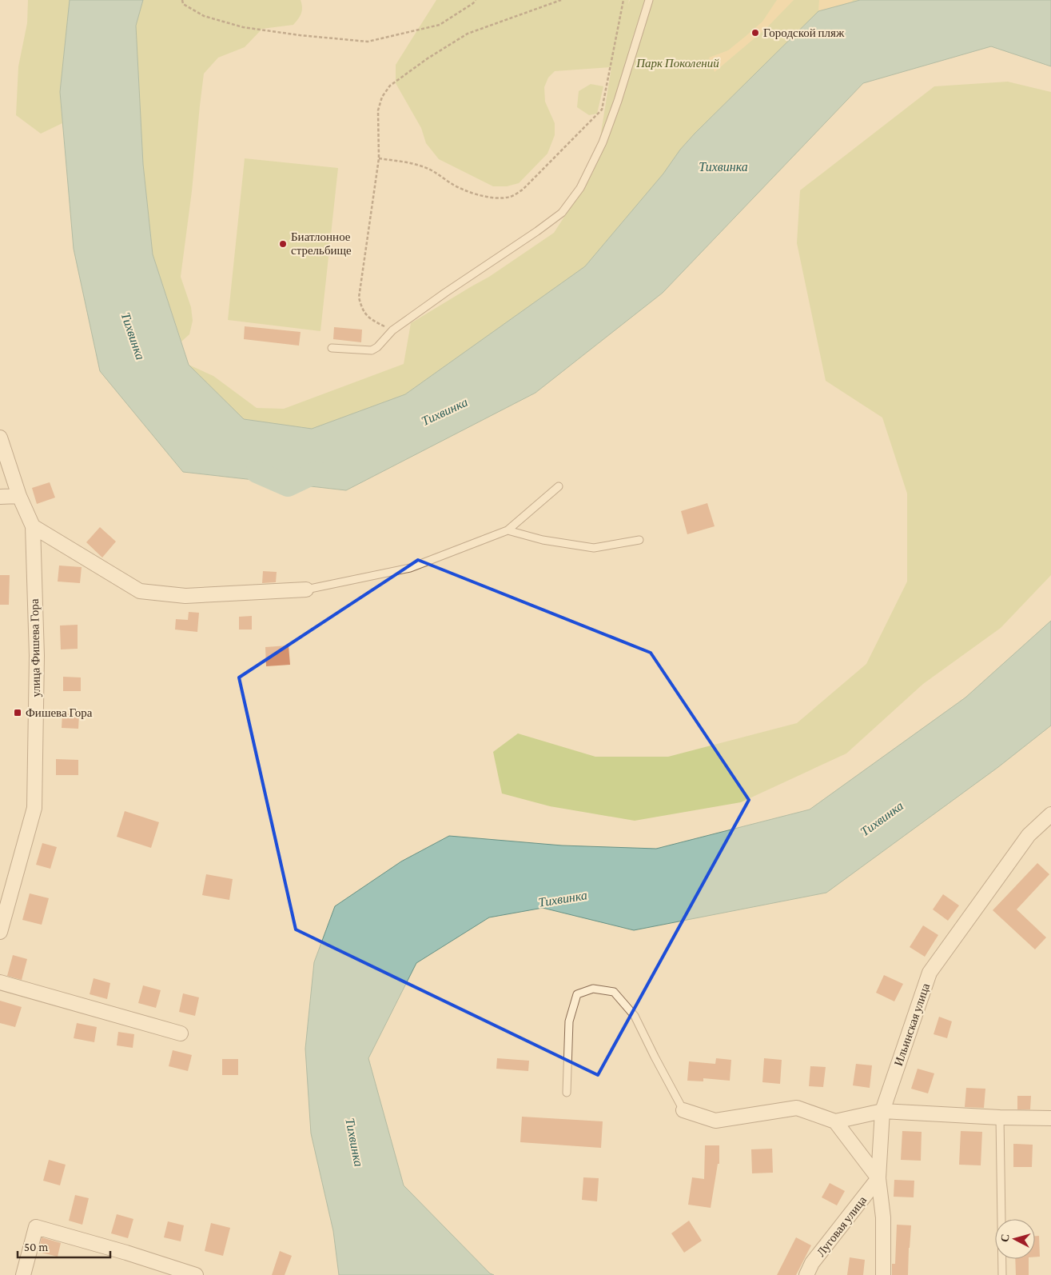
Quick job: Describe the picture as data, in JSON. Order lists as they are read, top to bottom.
{
  "streets": {
    "street": ["улица Фишева Гора", "Ильинская улица", "Луговая улица"]
  },
  "crossings": [
    ["Ильинская улица", "Луговая улица"]
  ],
  "water": ["Тихвинка"],
  "parks": ["Парк Поколений"],
  "places": {
    "other": ["Городской пляж", "Биатлонное стрельбище"],
    "transit": ["Фишева Гора"]
  },
  "scale_bar": "50 m",
  "north": "left"
}
